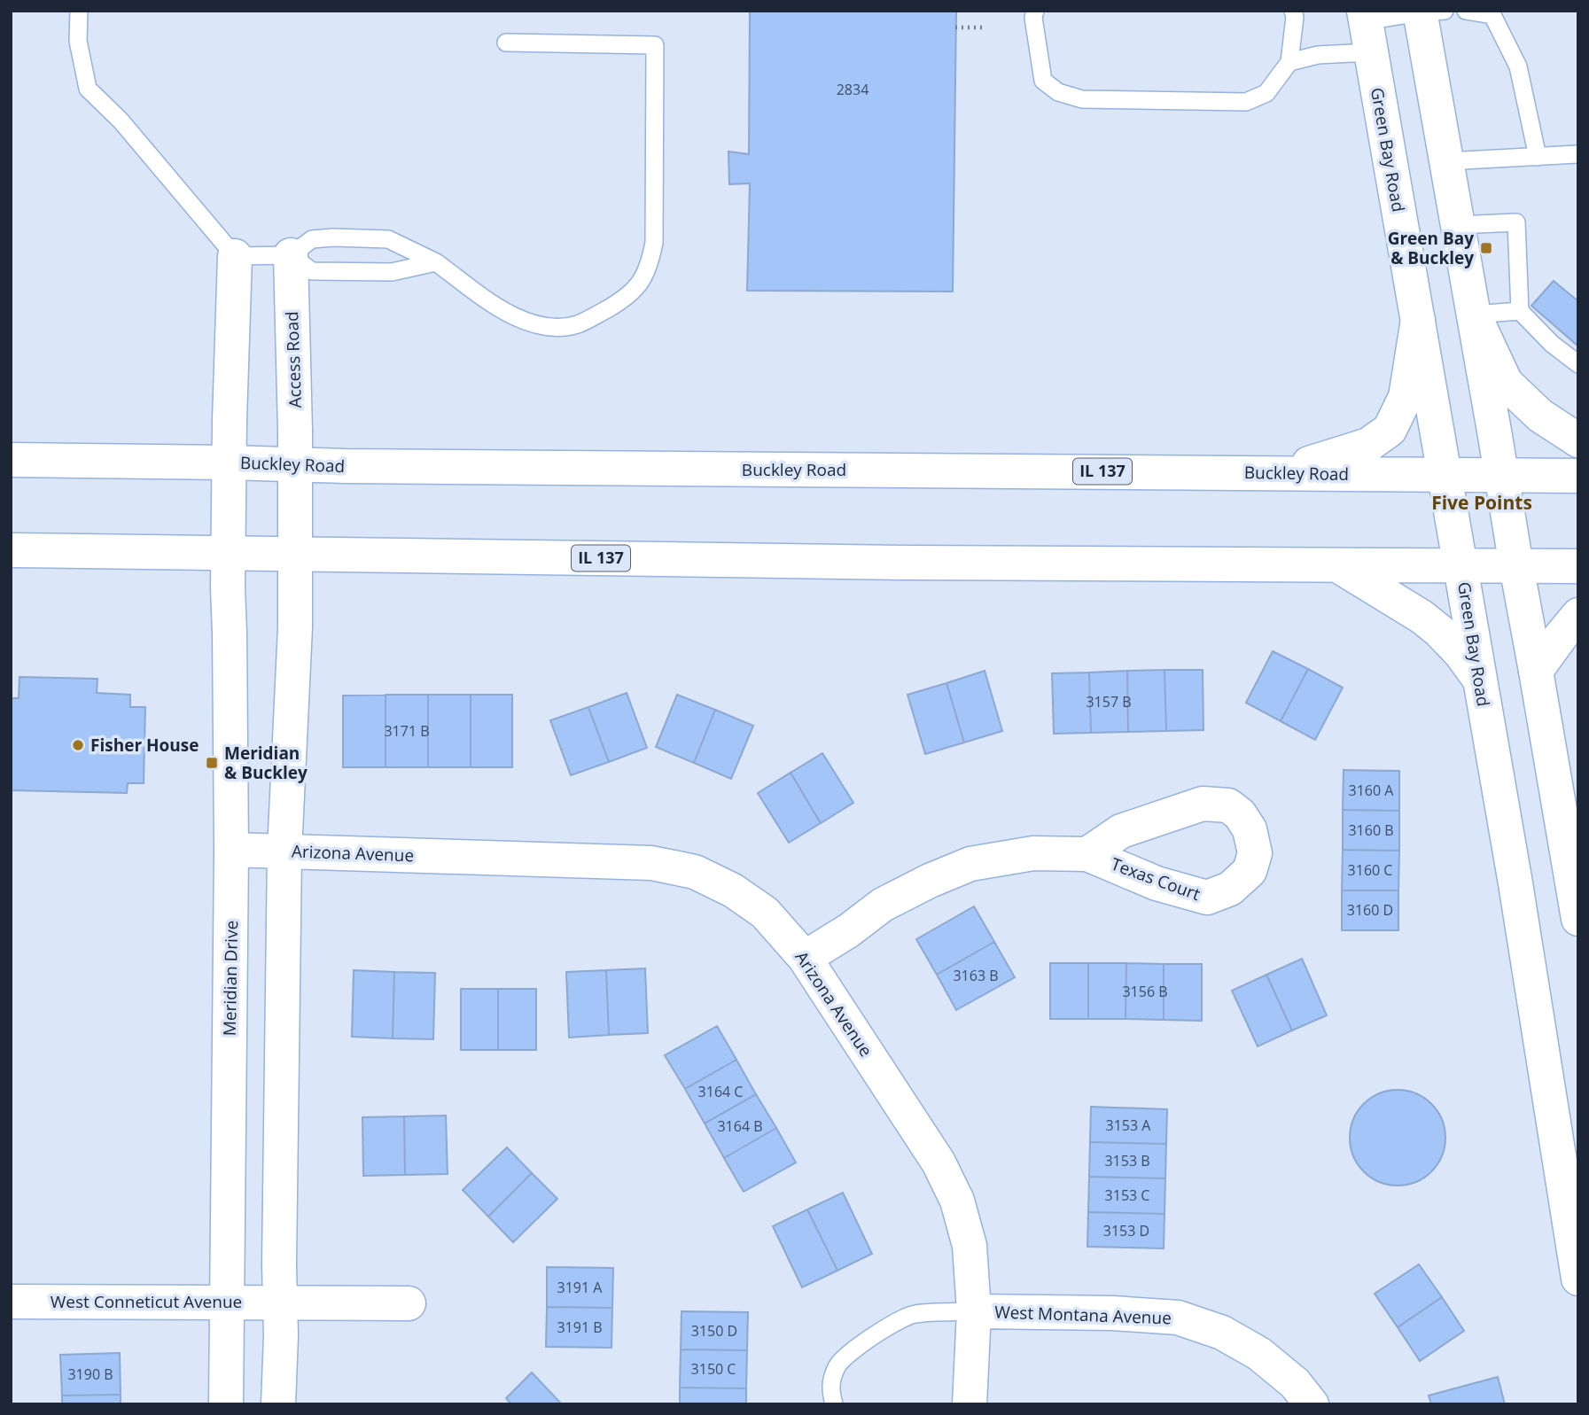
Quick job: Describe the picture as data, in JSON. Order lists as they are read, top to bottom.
{
  "streets": {
    "main road": [
      "Green Bay Road",
      "Access Road",
      "Buckley Road",
      "IL 137",
      "Arizona Avenue",
      "Meridian Drive",
      "West Conneticut Avenue",
      "West Montana Avenue"
    ]
  },
  "crossings": [
    ["Green Bay Road", "Buckley Road"],
    ["Green Bay Road", "IL 137"],
    ["Access Road", "Buckley Road"],
    ["Access Road", "IL 137"],
    ["Buckley Road", "Meridian Drive"],
    ["IL 137", "Meridian Drive"],
    ["Arizona Avenue", "Meridian Drive"],
    ["Arizona Avenue", "West Montana Avenue"],
    ["Meridian Drive", "West Conneticut Avenue"]
  ],
  "districts": ["Five Points"],
  "places": {
    "transit": ["Green Bay & Buckley", "Meridian & Buckley"],
    "other": ["Fisher House"]
  },
  "house_numbers": [
    "2834",
    "3157 B",
    "3171 B",
    "3160 A",
    "3160 B",
    "3160 C",
    "3160 D",
    "3163 B",
    "3156 B",
    "3164 C",
    "3153 A",
    "3164 B",
    "3153 B",
    "3153 C",
    "3153 D",
    "3191 A",
    "3191 B",
    "3150 D",
    "3150 C",
    "3190 B"
  ]
}
